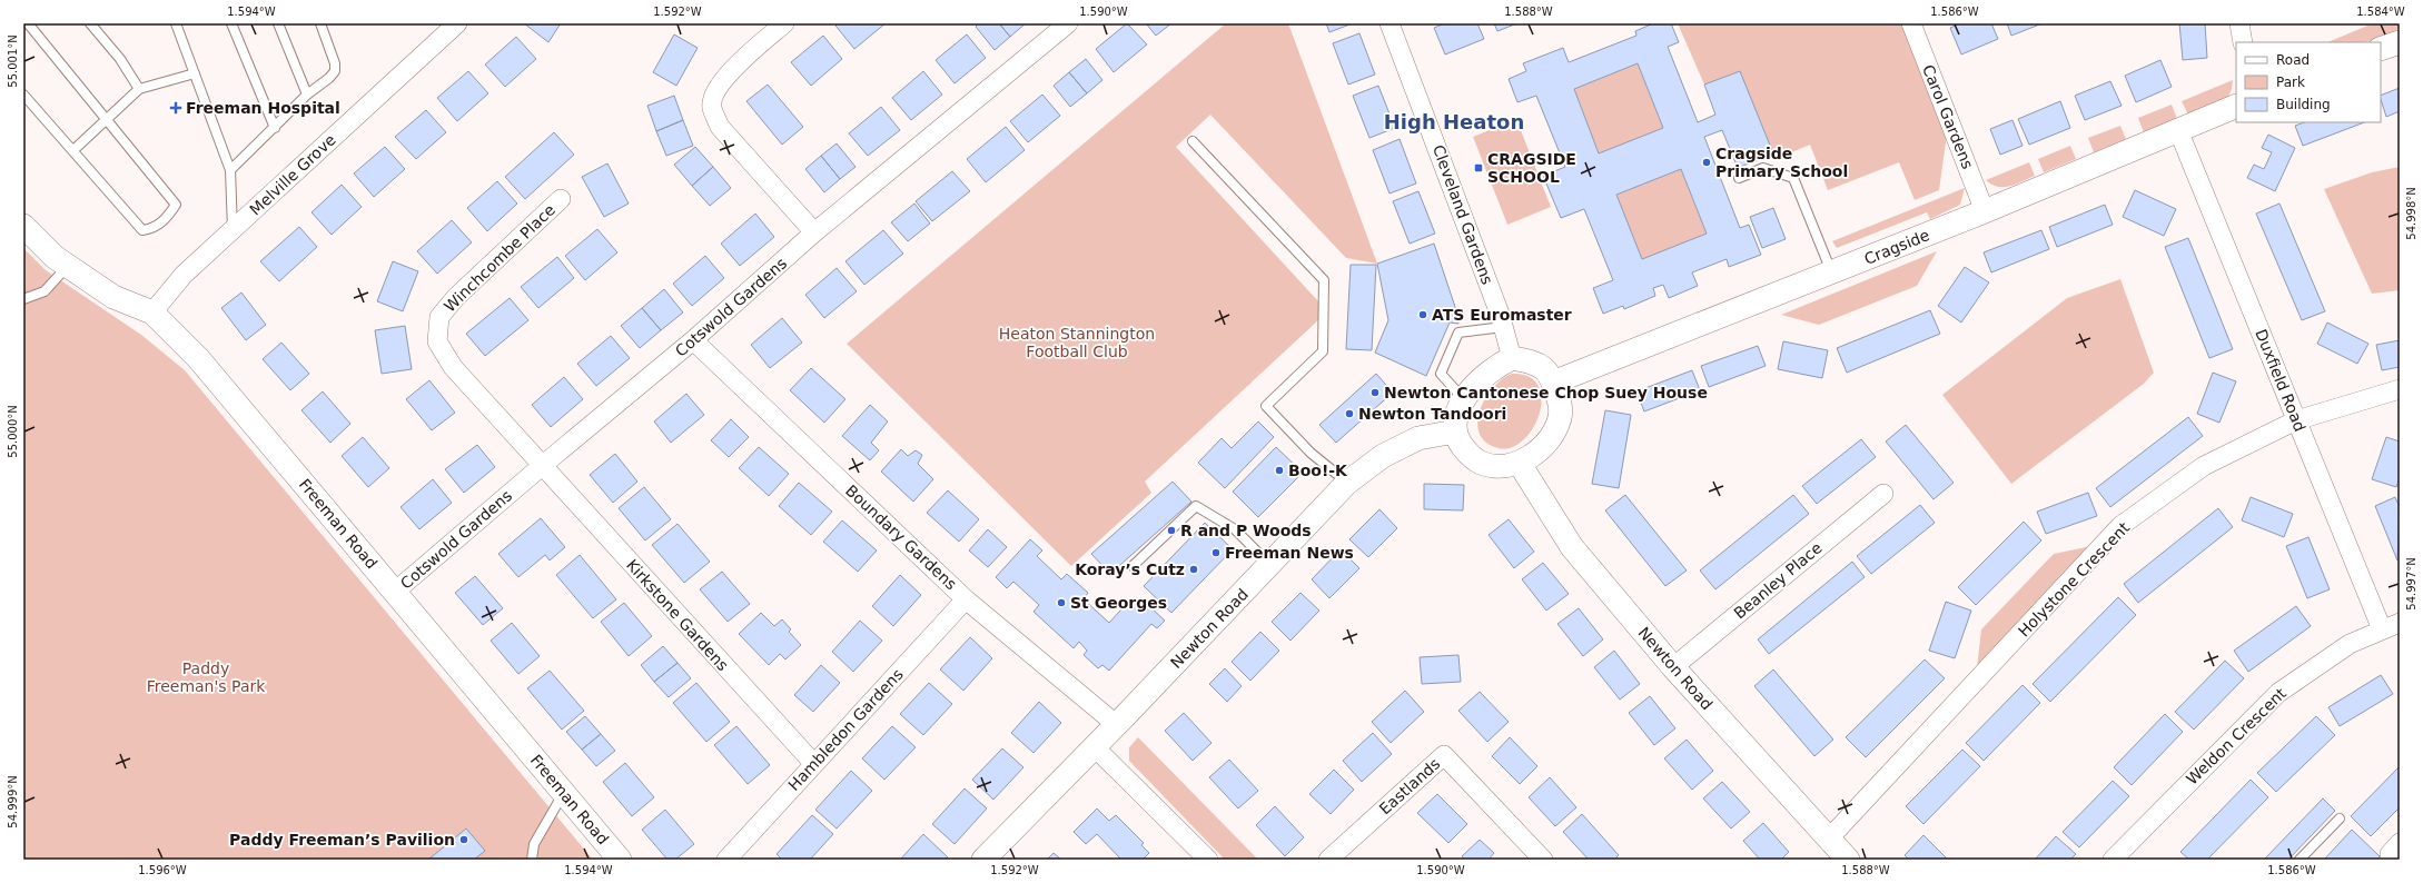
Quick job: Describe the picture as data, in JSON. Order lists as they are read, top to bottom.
{
  "streets": {
    "street": [
      "Carol Gardens",
      "Melville Grove",
      "Cleveland Gardens",
      "Cragside",
      "Winchcombe Place",
      "Cotswold Gardens",
      "Duxfield Road",
      "Freeman Road",
      "Boundary Gardens",
      "Holystone Crescent",
      "Beanley Place",
      "Kirkstone Gardens",
      "Newton Road",
      "Hambledon Gardens",
      "Weldon Crescent",
      "Eastlands"
    ]
  },
  "crossings": [
    ["Carol Gardens", "Cragside"],
    ["Melville Grove", "Freeman Road"],
    ["Cleveland Gardens", "Cragside"],
    ["Cleveland Gardens", "Newton Road"],
    ["Cragside", "Duxfield Road"],
    ["Cragside", "Newton Road"],
    ["Winchcombe Place", "Cotswold Gardens"],
    ["Winchcombe Place", "Kirkstone Gardens"],
    ["Cotswold Gardens", "Freeman Road"],
    ["Cotswold Gardens", "Boundary Gardens"],
    ["Cotswold Gardens", "Kirkstone Gardens"],
    ["Duxfield Road", "Holystone Crescent"],
    ["Duxfield Road", "Weldon Crescent"],
    ["Boundary Gardens", "Newton Road"],
    ["Boundary Gardens", "Hambledon Gardens"],
    ["Holystone Crescent", "Newton Road"],
    ["Beanley Place", "Newton Road"],
    ["Kirkstone Gardens", "Hambledon Gardens"]
  ],
  "districts": ["High Heaton"],
  "parks": ["Heaton Stannington Football Club", "Paddy Freeman's Park"],
  "places": {
    "health": ["Freeman Hospital"],
    "other": [
      "Cragside Primary School",
      "ATS Euromaster",
      "Newton Cantonese Chop Suey House",
      "Newton Tandoori",
      "Boo!-K",
      "R and P Woods",
      "Freeman News",
      "Koray’s Cutz",
      "St Georges",
      "Paddy Freeman’s Pavilion"
    ],
    "transit": ["CRAGSIDE SCHOOL"]
  },
  "legend": ["Road", "Park", "Building"],
  "coordinates": [
    "1.594°W",
    "1.592°W",
    "1.590°W",
    "1.588°W",
    "1.586°W",
    "1.584°W",
    "55.001°N",
    "54.998°N",
    "55.000°N",
    "54.997°N",
    "54.999°N",
    "1.596°W"
  ]
}
